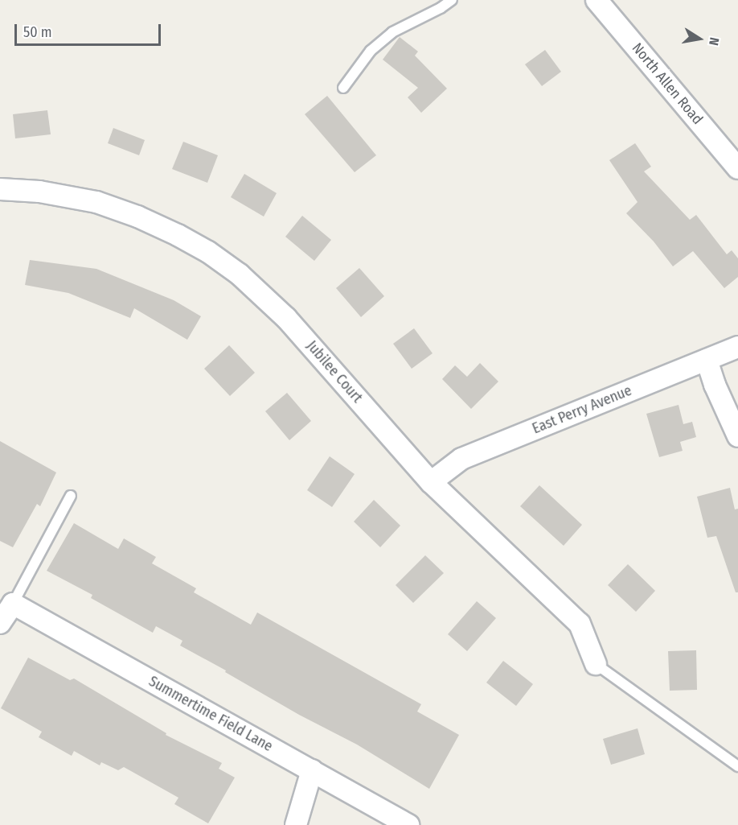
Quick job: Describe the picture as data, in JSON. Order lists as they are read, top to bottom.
{
  "streets": {
    "street": [
      "North Allen Road",
      "Jubilee Court",
      "East Perry Avenue",
      "Summertime Field Lane"
    ]
  },
  "crossings": [
    ["Jubilee Court", "East Perry Avenue"]
  ],
  "scale_bar": "50 m",
  "north": "right"
}
